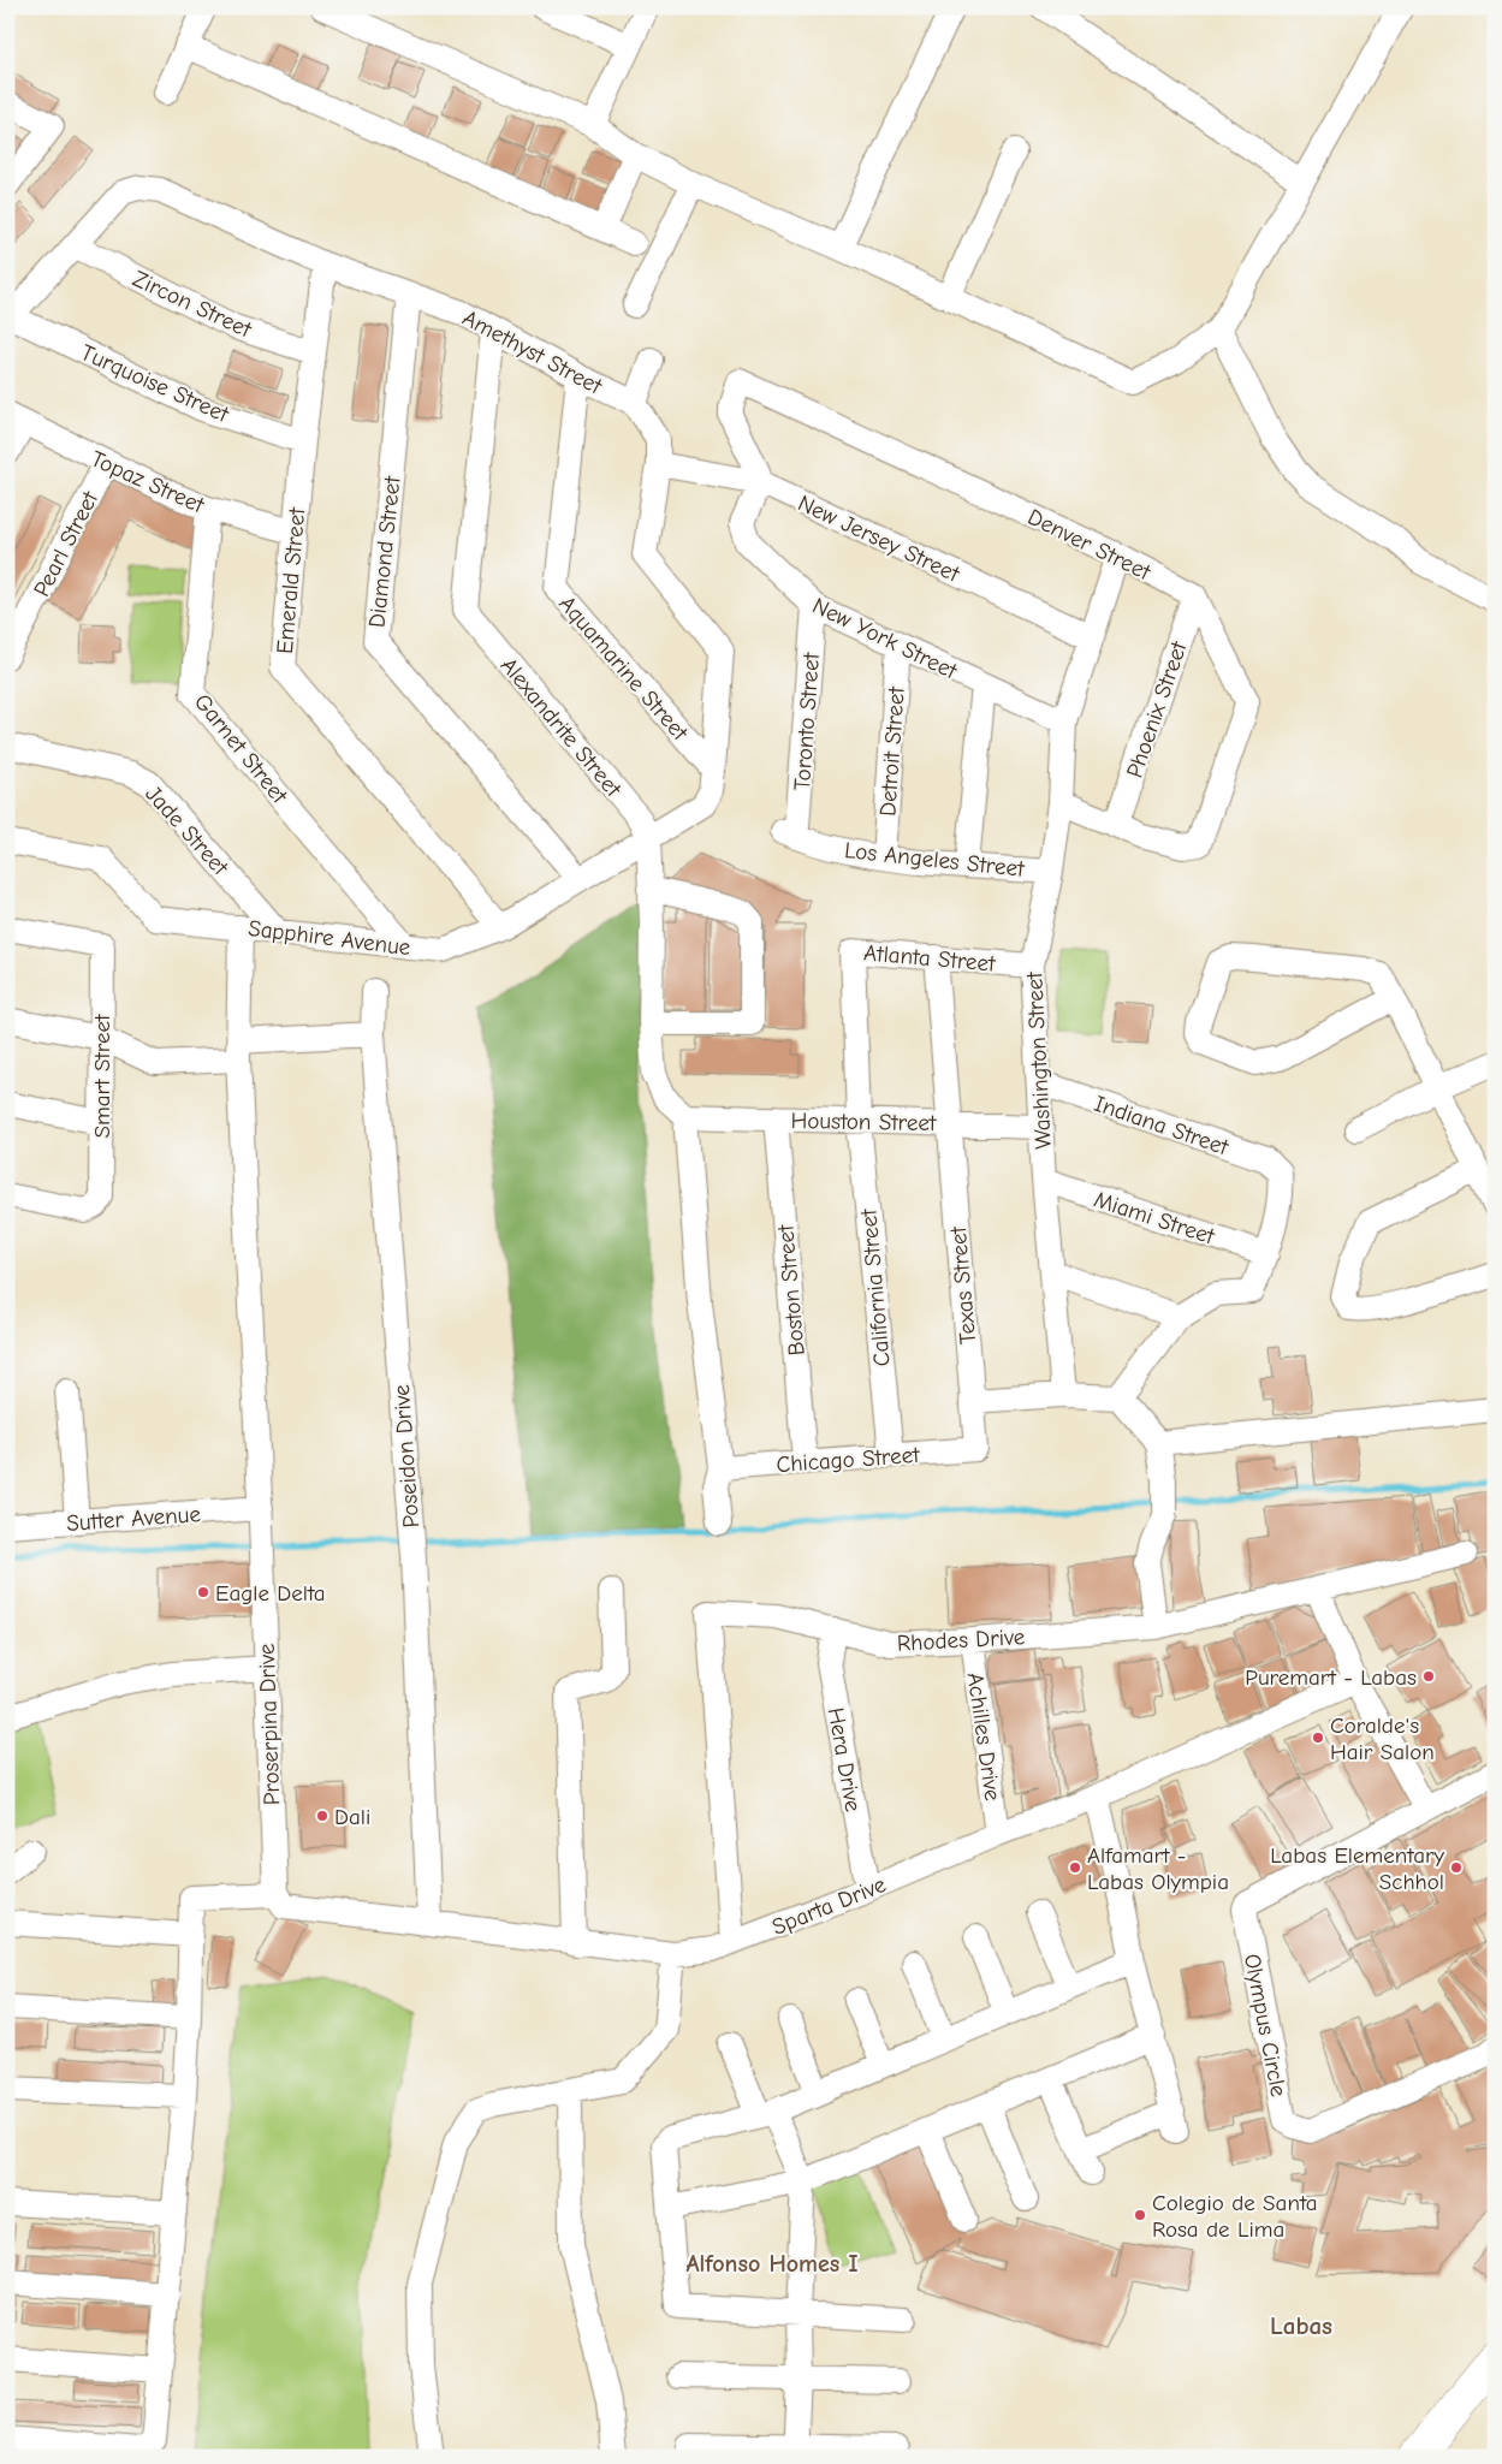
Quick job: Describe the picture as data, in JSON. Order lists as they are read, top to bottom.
{
  "streets": {
    "street": [
      "Zircon Street",
      "Amethyst Street",
      "Turquoise Street",
      "Topaz Street",
      "New Jersey Street",
      "Pearl Street",
      "Denver Street",
      "Diamond Street",
      "Emerald Street",
      "New York Street",
      "Aquamarine Street",
      "Phoenix Street",
      "Toronto Street",
      "Alexandrite Street",
      "Garnet Street",
      "Detroit Street",
      "Jade Street",
      "Los Angeles Street",
      "Sapphire Avenue",
      "Atlanta Street",
      "Washington Street",
      "Smart Street",
      "Houston Street",
      "Indiana Street",
      "Miami Street",
      "Texas Street",
      "California Street",
      "Boston Street",
      "Poseidon Drive",
      "Chicago Street",
      "Sutter Avenue",
      "Rhodes Drive",
      "Proserpina Drive",
      "Achilles Drive",
      "Hera Drive",
      "Sparta Drive",
      "Olympus Circle"
    ]
  },
  "crossings": [
    ["Zircon Street", "Amethyst Street"],
    ["Zircon Street", "Emerald Street"],
    ["Amethyst Street", "Turquoise Street"],
    ["Amethyst Street", "Diamond Street"],
    ["Amethyst Street", "Emerald Street"],
    ["Amethyst Street", "Aquamarine Street"],
    ["Amethyst Street", "Alexandrite Street"],
    ["Turquoise Street", "Emerald Street"],
    ["Topaz Street", "Pearl Street"],
    ["Topaz Street", "Emerald Street"],
    ["Topaz Street", "Garnet Street"],
    ["New Jersey Street", "Denver Street"],
    ["New Jersey Street", "New York Street"],
    ["New Jersey Street", "Washington Street"],
    ["Denver Street", "New York Street"],
    ["Denver Street", "Phoenix Street"],
    ["Denver Street", "Washington Street"],
    ["Diamond Street", "Sapphire Avenue"],
    ["Emerald Street", "Sapphire Avenue"],
    ["New York Street", "Toronto Street"],
    ["New York Street", "Detroit Street"],
    ["New York Street", "Washington Street"],
    ["Toronto Street", "Los Angeles Street"],
    ["Alexandrite Street", "Sapphire Avenue"],
    ["Alexandrite Street", "Houston Street"],
    ["Garnet Street", "Sapphire Avenue"],
    ["Detroit Street", "Los Angeles Street"],
    ["Jade Street", "Sapphire Avenue"],
    ["Los Angeles Street", "Washington Street"],
    ["Sapphire Avenue", "Proserpina Drive"],
    ["Atlanta Street", "Washington Street"],
    ["Atlanta Street", "Houston Street"],
    ["Atlanta Street", "Texas Street"],
    ["Atlanta Street", "California Street"],
    ["Washington Street", "Houston Street"],
    ["Washington Street", "Indiana Street"],
    ["Washington Street", "Miami Street"],
    ["Houston Street", "Texas Street"],
    ["Houston Street", "California Street"],
    ["Houston Street", "Boston Street"],
    ["Indiana Street", "Miami Street"],
    ["Texas Street", "Chicago Street"],
    ["California Street", "Chicago Street"],
    ["Boston Street", "Chicago Street"],
    ["Poseidon Drive", "Sparta Drive"],
    ["Sutter Avenue", "Proserpina Drive"],
    ["Rhodes Drive", "Achilles Drive"],
    ["Rhodes Drive", "Hera Drive"],
    ["Rhodes Drive", "Sparta Drive"],
    ["Proserpina Drive", "Sparta Drive"],
    ["Achilles Drive", "Sparta Drive"],
    ["Hera Drive", "Sparta Drive"]
  ],
  "districts": ["Alfonso Homes I", "Labas"],
  "places": [
    "Eagle Delta",
    "Puremart - Labas",
    "Coralde's Hair Salon",
    "Dali",
    "Alfamart - Labas Olympia",
    "Labas Elementary Schhol",
    "Colegio de Santa Rosa de Lima"
  ]
}
